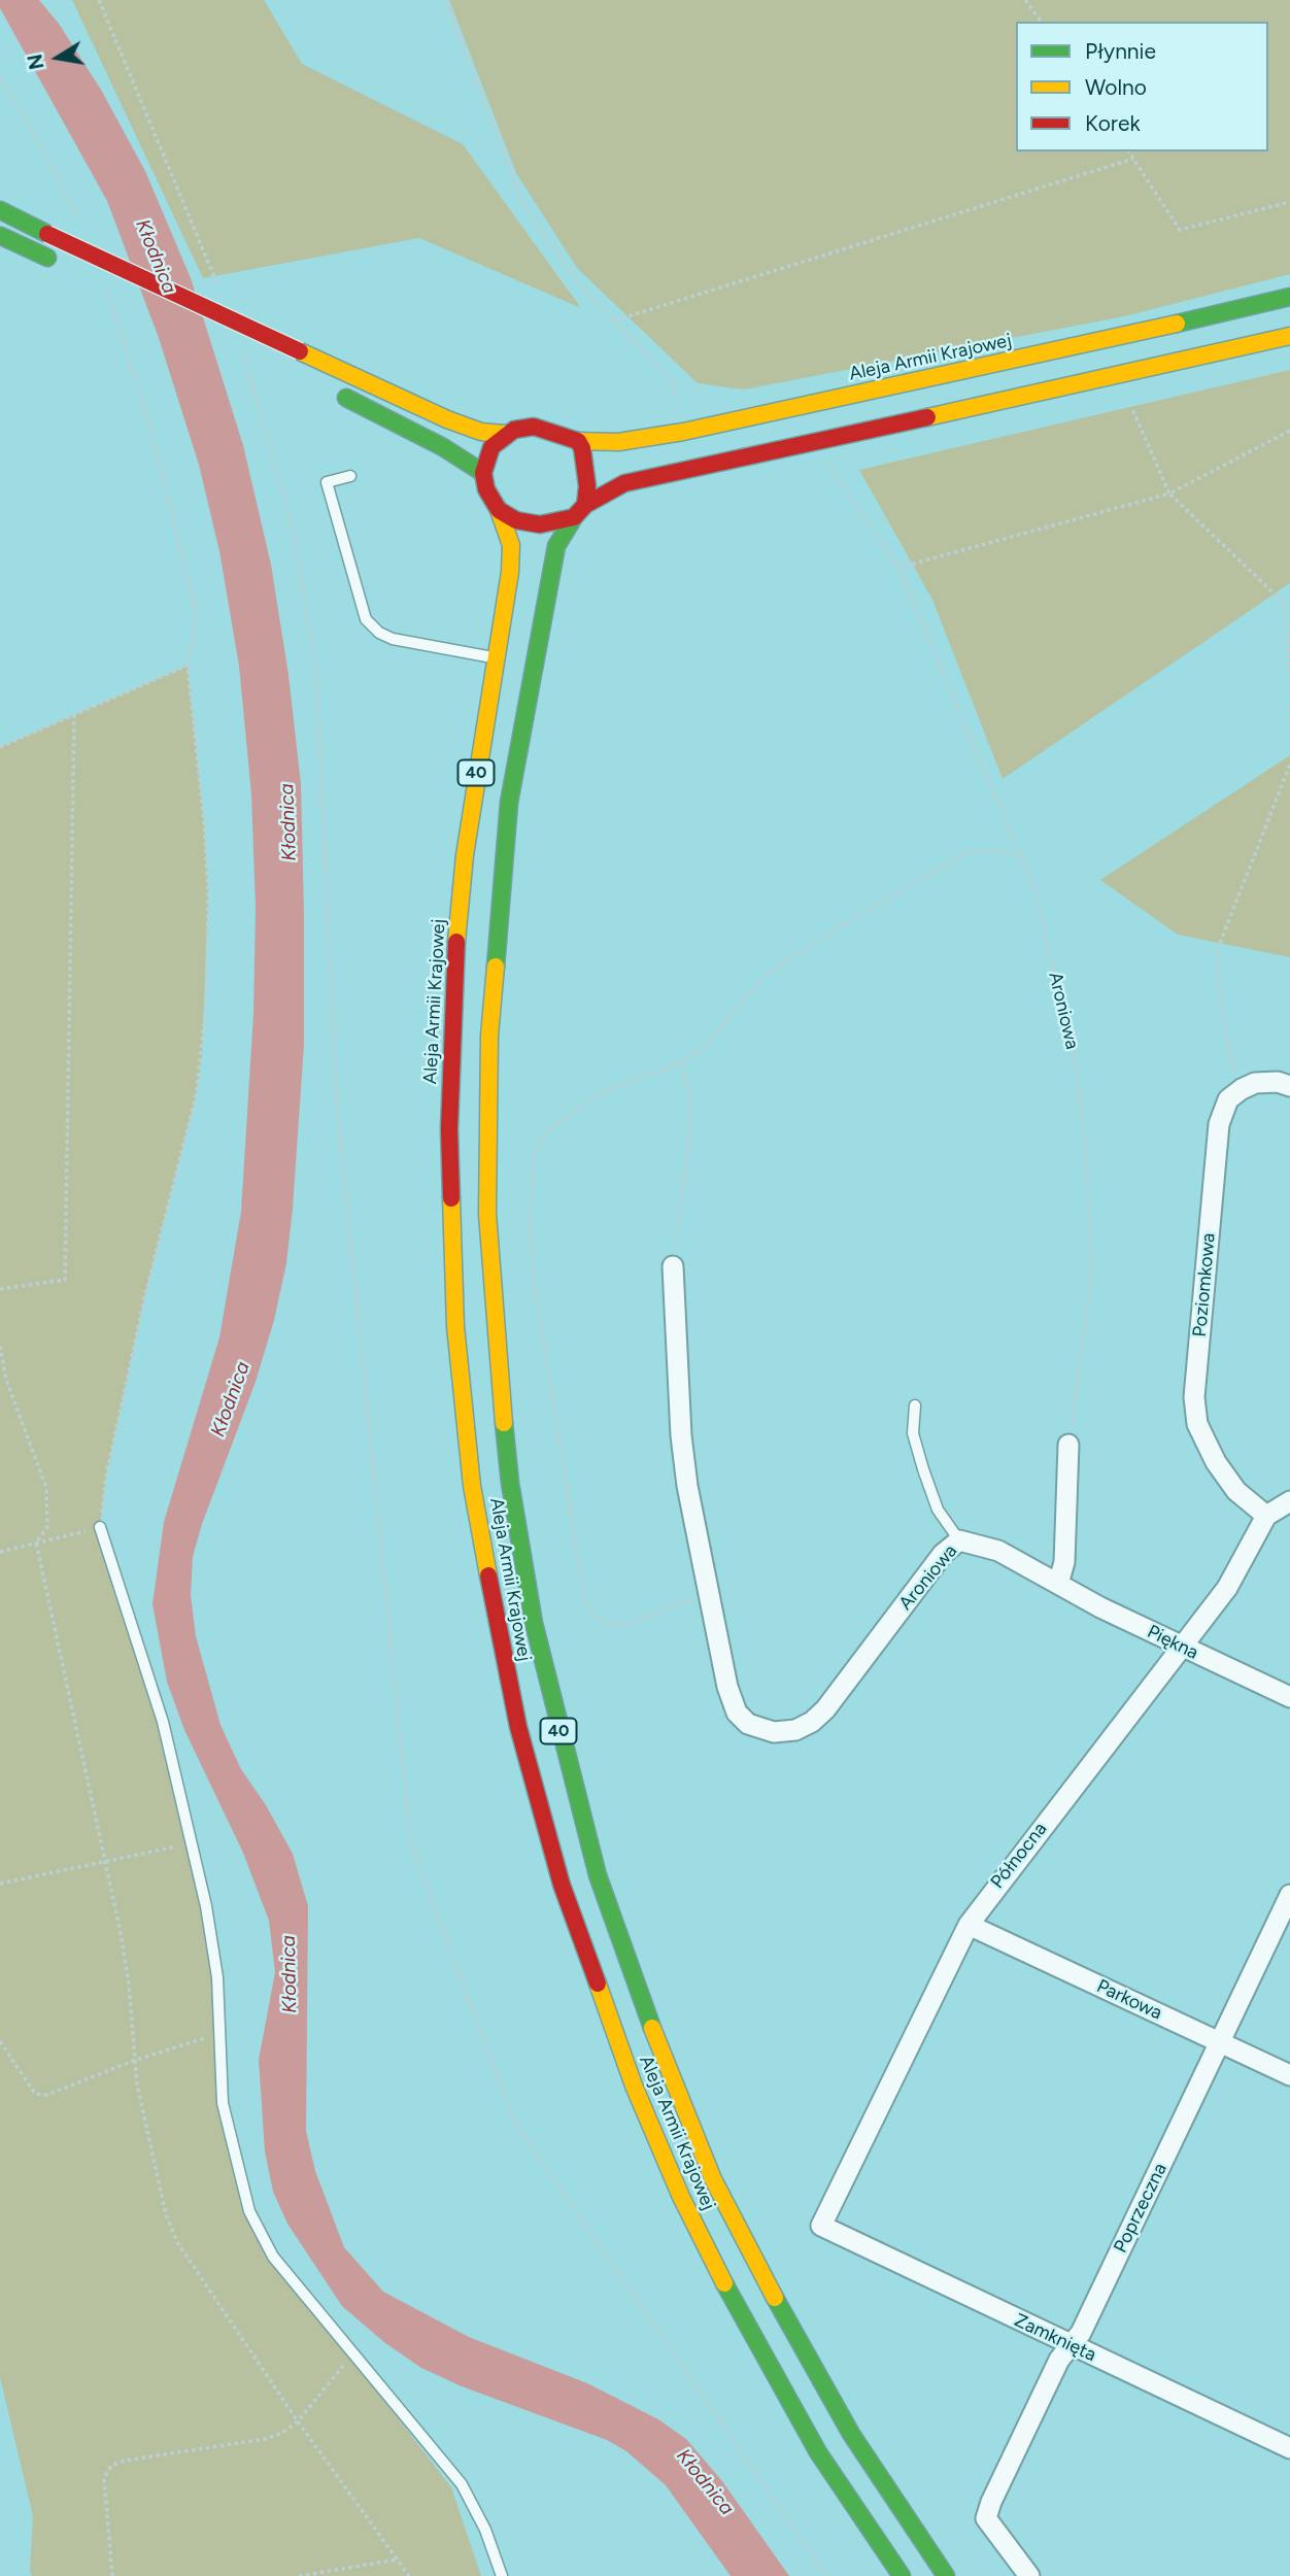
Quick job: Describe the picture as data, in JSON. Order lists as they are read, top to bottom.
{
  "streets": {
    "main road": ["Aleja Armii Krajowej", "40"],
    "street": [
      "Aroniowa",
      "Poziomkowa",
      "Piękna",
      "Północna",
      "Parkowa",
      "Poprzeczna",
      "Zamknięta"
    ]
  },
  "crossings": [
    ["Aleja Armii Krajowej", "40"],
    ["Aroniowa", "Piękna"],
    ["Poziomkowa", "Północna"],
    ["Piękna", "Północna"],
    ["Północna", "Parkowa"],
    ["Północna", "Zamknięta"],
    ["Parkowa", "Poprzeczna"],
    ["Poprzeczna", "Zamknięta"]
  ],
  "water": ["Kłodnica"],
  "legend": ["Płynnie", "Wolno", "Korek"],
  "north": "left"
}
